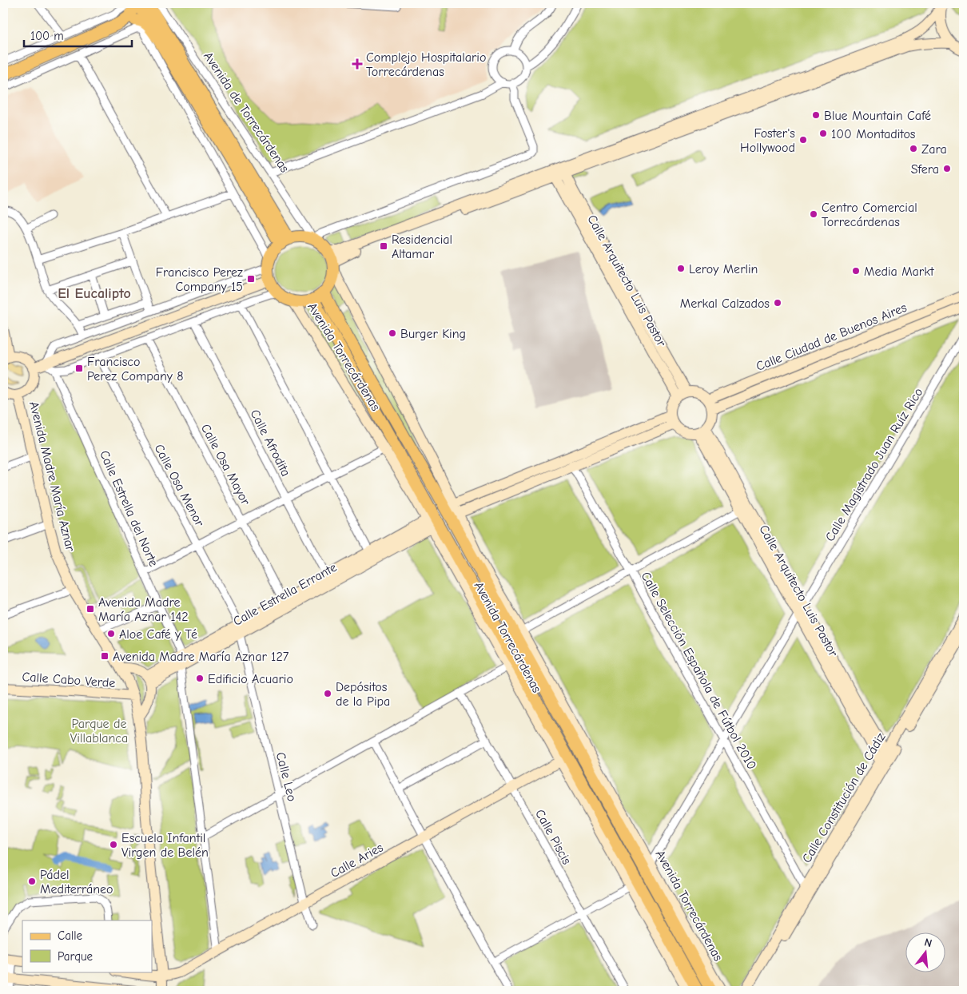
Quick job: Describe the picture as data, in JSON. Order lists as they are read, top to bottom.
{
  "streets": {
    "main road": ["Avenida de Torrecárdenas", "Avenida Torrecárdenas"],
    "street": [
      "Calle Arquitecto Luis Pastor",
      "Calle Ciudad de Buenos Aires",
      "Calle Afrodita",
      "Calle Osa Mayor",
      "Calle Magistrado Juan Ruíz Rico",
      "Avenida Madre María Aznar",
      "Calle Osa Menor",
      "Calle Estrella del Norte",
      "Calle Estrella Errante",
      "Calle Selección Española de Fútbol 2010",
      "Calle Cabo Verde",
      "Calle Leo",
      "Calle Constitución de Cádiz",
      "Calle Piscis",
      "Calle Aries"
    ]
  },
  "crossings": [
    ["Avenida de Torrecárdenas", "Avenida Torrecárdenas"],
    ["Calle Arquitecto Luis Pastor", "Calle Ciudad de Buenos Aires"],
    ["Calle Arquitecto Luis Pastor", "Calle Magistrado Juan Ruíz Rico"],
    ["Calle Arquitecto Luis Pastor", "Calle Constitución de Cádiz"],
    ["Avenida Torrecárdenas", "Calle Magistrado Juan Ruíz Rico"],
    ["Avenida Torrecárdenas", "Calle Estrella Errante"],
    ["Avenida Torrecárdenas", "Calle Aries"],
    ["Calle Afrodita", "Calle Estrella Errante"],
    ["Calle Osa Mayor", "Calle Estrella Errante"],
    ["Calle Magistrado Juan Ruíz Rico", "Calle Selección Española de Fútbol 2010"],
    ["Avenida Madre María Aznar", "Calle Cabo Verde"],
    ["Avenida Madre María Aznar", "Calle Aries"],
    ["Calle Osa Menor", "Calle Estrella Errante"],
    ["Calle Osa Menor", "Calle Leo"],
    ["Calle Estrella del Norte", "Calle Estrella Errante"],
    ["Calle Estrella Errante", "Calle Leo"],
    ["Calle Selección Española de Fútbol 2010", "Calle Constitución de Cádiz"],
    ["Calle Leo", "Calle Aries"],
    ["Calle Piscis", "Calle Aries"]
  ],
  "districts": ["El Eucalipto"],
  "parks": ["Parque de Villablanca"],
  "places": {
    "health": ["Complejo Hospitalario Torrecárdenas"],
    "other": [
      "Blue Mountain Café",
      "100 Montaditos",
      "Foster's Hollywood",
      "Zara",
      "Sfera",
      "Centro Comercial Torrecárdenas",
      "Leroy Merlin",
      "Media Markt",
      "Merkal Calzados",
      "Burger King",
      "Aloe Café y Té",
      "Edificio Acuario",
      "Depósitos de la Pipa",
      "Escuela Infantil Virgen de Belén",
      "Pádel Mediterráneo"
    ],
    "transit": [
      "Residencial Altamar",
      "Francisco Perez Company 15",
      "Francisco Perez Company 8",
      "Avenida Madre María Aznar 142",
      "Avenida Madre María Aznar 127"
    ]
  },
  "legend": ["Calle", "Parque"],
  "scale_bar": "100 m",
  "north": "top"
}
